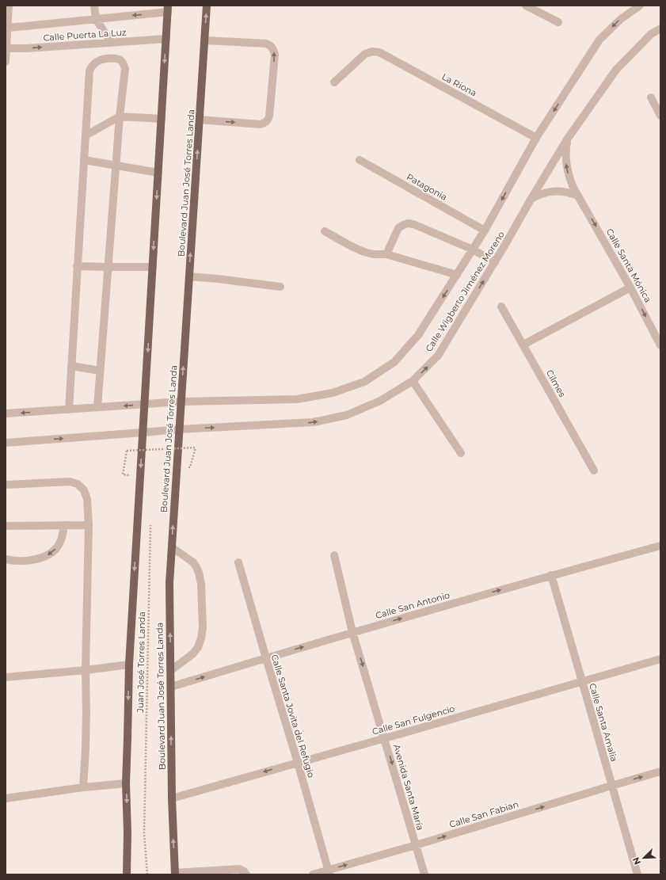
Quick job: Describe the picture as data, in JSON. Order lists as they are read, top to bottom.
{
  "streets": {
    "main road": ["Boulevard Juan José Torres Landa"],
    "street": [
      "Calle Puerta La Luz",
      "La Riona",
      "Patagonia",
      "Calle Santa Mónica",
      "Calle Wigberto Jiménez Moreno",
      "Cilmes",
      "Calle San Antonio",
      "Calle Santa Jovita del Refugio",
      "Calle San Fulgencio",
      "Calle Santa Amalia",
      "Avenida Santa María",
      "Calle San Fabian"
    ],
    "path": ["Juan José Torres Landa"]
  },
  "crossings": [
    ["La Riona", "Calle Wigberto Jiménez Moreno"],
    ["Boulevard Juan José Torres Landa", "Calle Wigberto Jiménez Moreno"],
    ["Boulevard Juan José Torres Landa", "Calle San Antonio"],
    ["Boulevard Juan José Torres Landa", "Calle San Fulgencio"],
    ["Patagonia", "Calle Wigberto Jiménez Moreno"],
    ["Calle Santa Mónica", "Calle Wigberto Jiménez Moreno"],
    ["Calle San Antonio", "Calle Santa Jovita del Refugio"],
    ["Calle San Antonio", "Calle Santa Amalia"],
    ["Calle San Antonio", "Avenida Santa María"],
    ["Calle Santa Jovita del Refugio", "Calle San Fulgencio"],
    ["Calle Santa Jovita del Refugio", "Calle San Fabian"],
    ["Calle San Fulgencio", "Calle Santa Amalia"],
    ["Calle San Fulgencio", "Avenida Santa María"],
    ["Calle Santa Amalia", "Calle San Fabian"],
    ["Avenida Santa María", "Calle San Fabian"]
  ],
  "one_way": ["Calle San Antonio", "Avenida Santa María", "Calle San Fabian"],
  "north": "bottom left"
}
